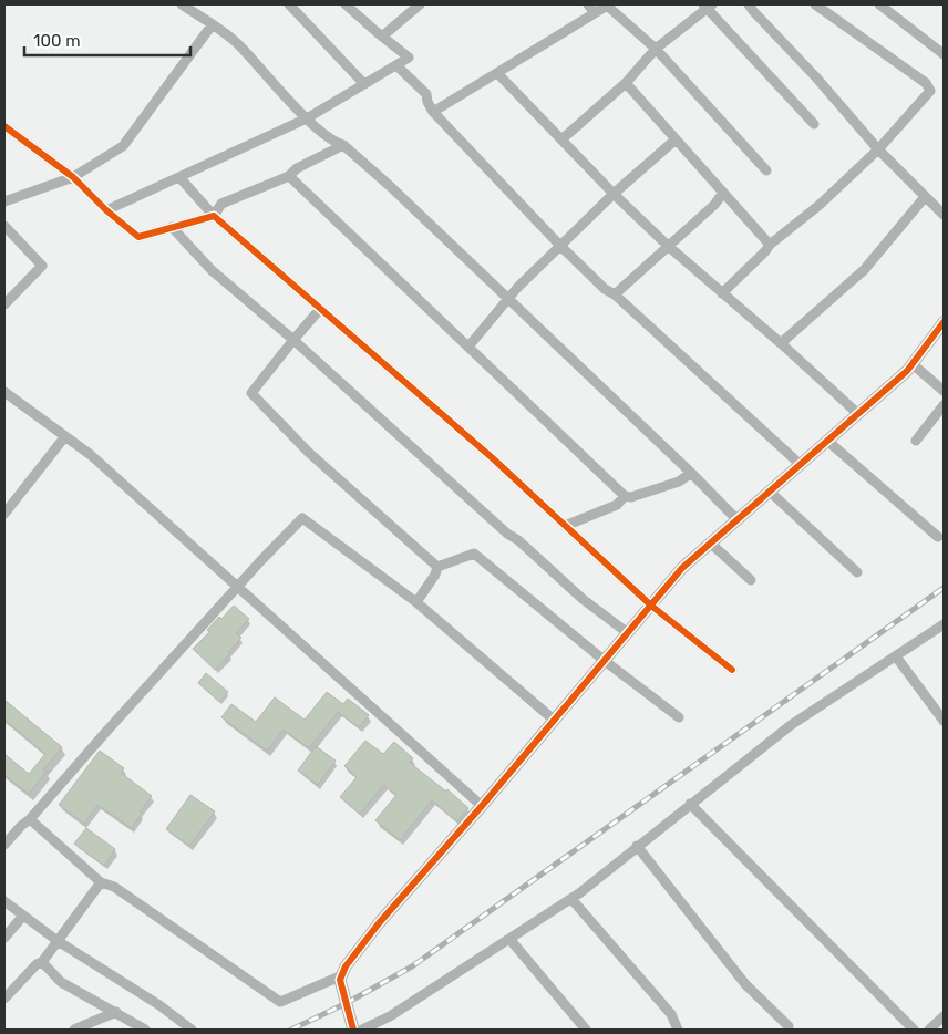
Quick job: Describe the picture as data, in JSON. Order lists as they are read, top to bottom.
{
  "scale_bar": "100 m"
}
